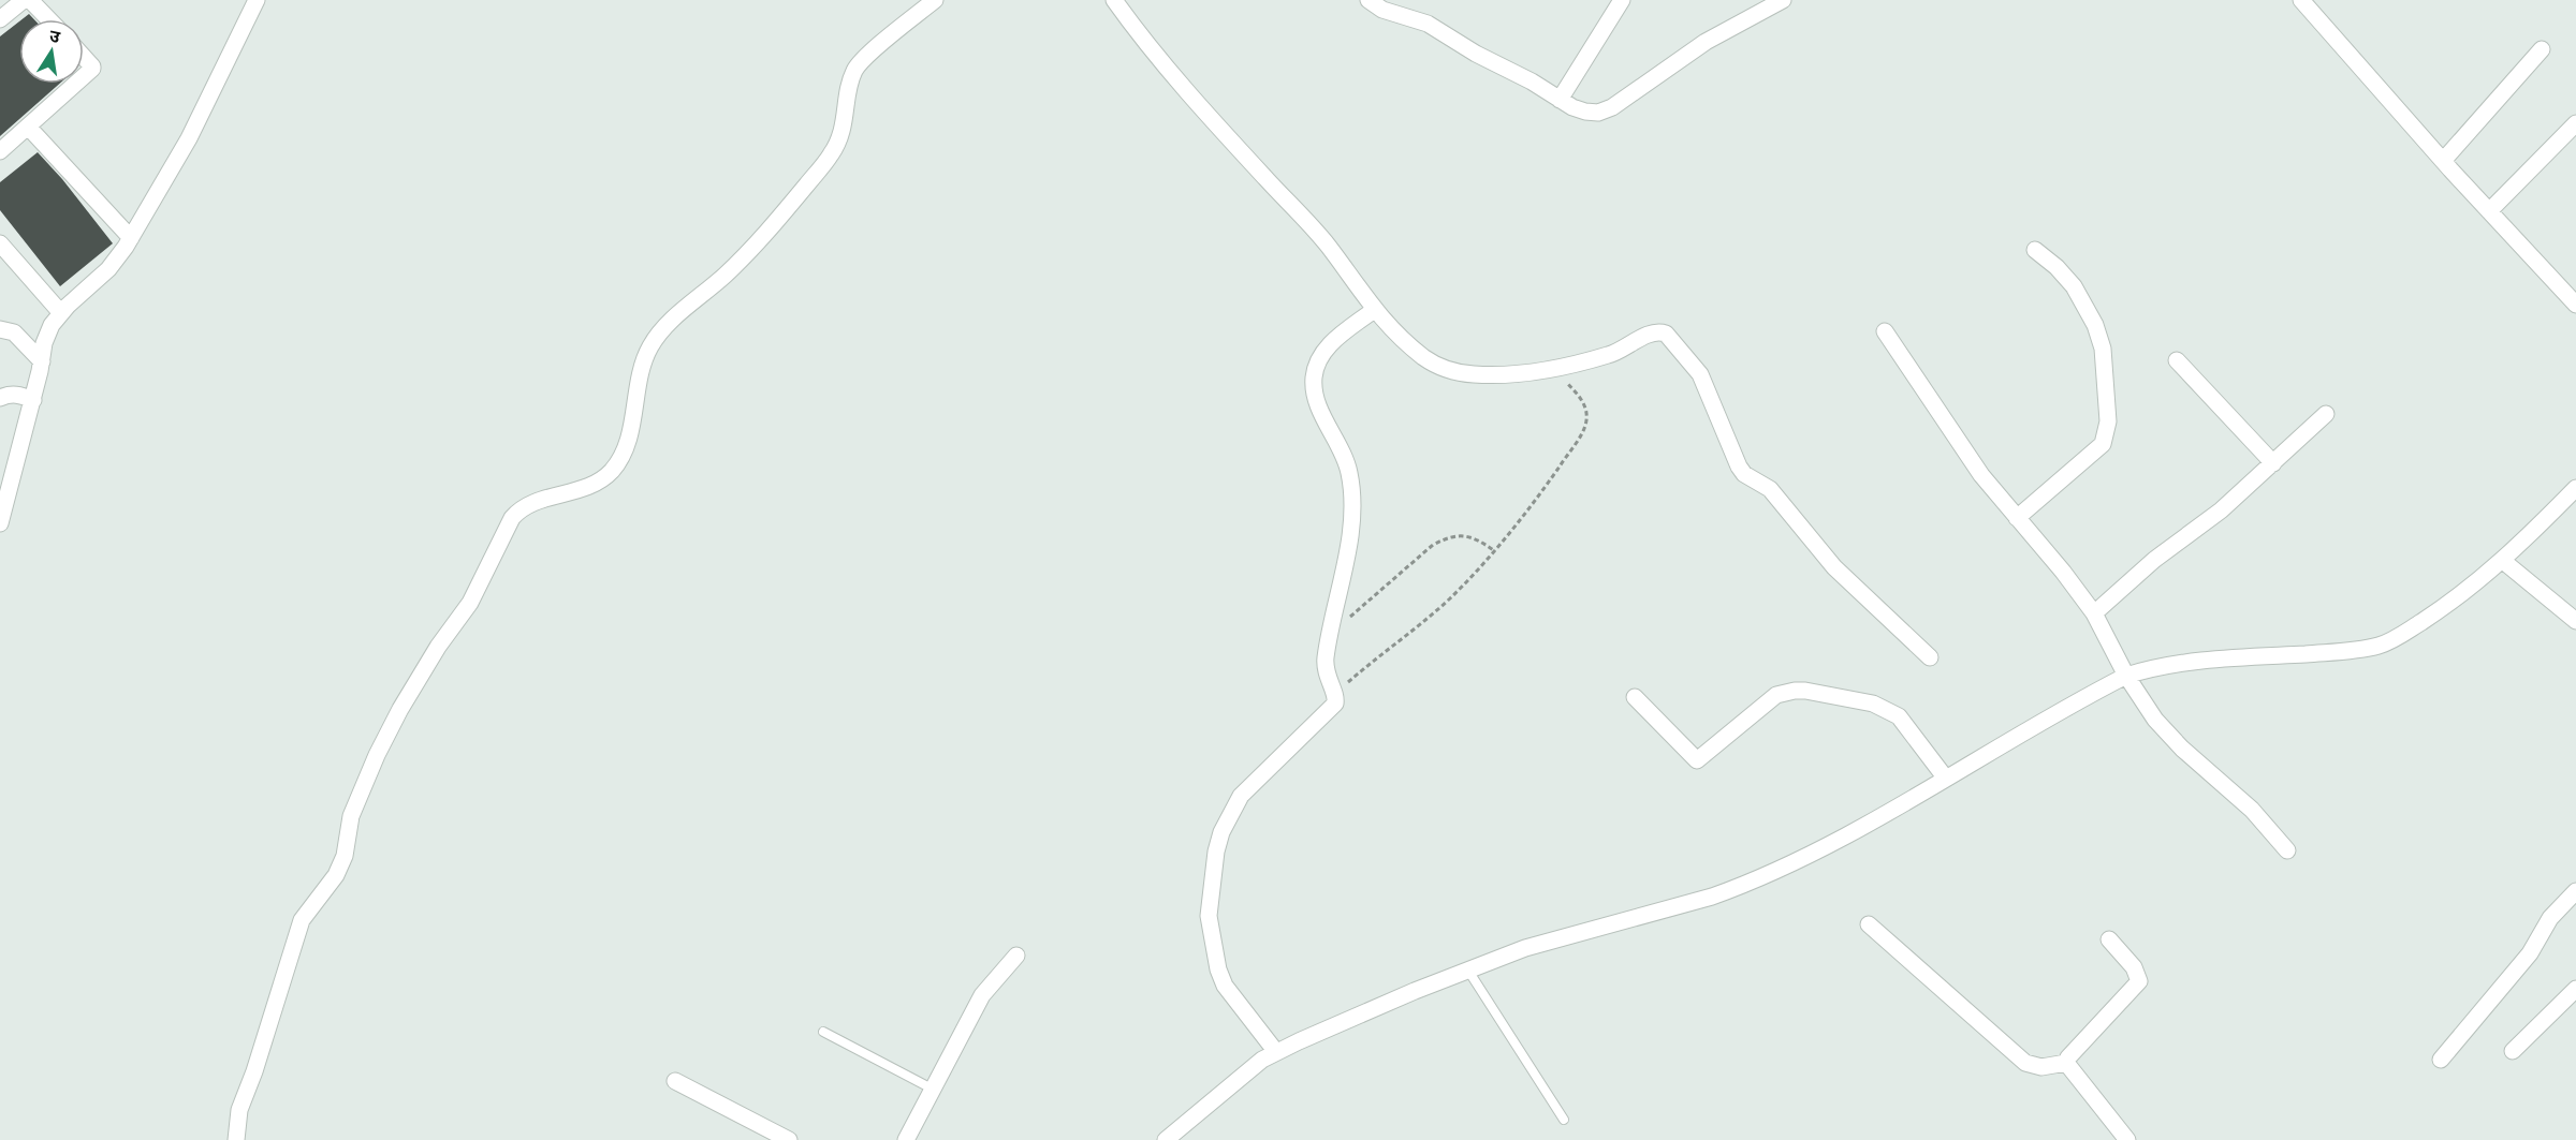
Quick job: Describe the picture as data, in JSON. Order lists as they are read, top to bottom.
{
  "north": "top"
}
